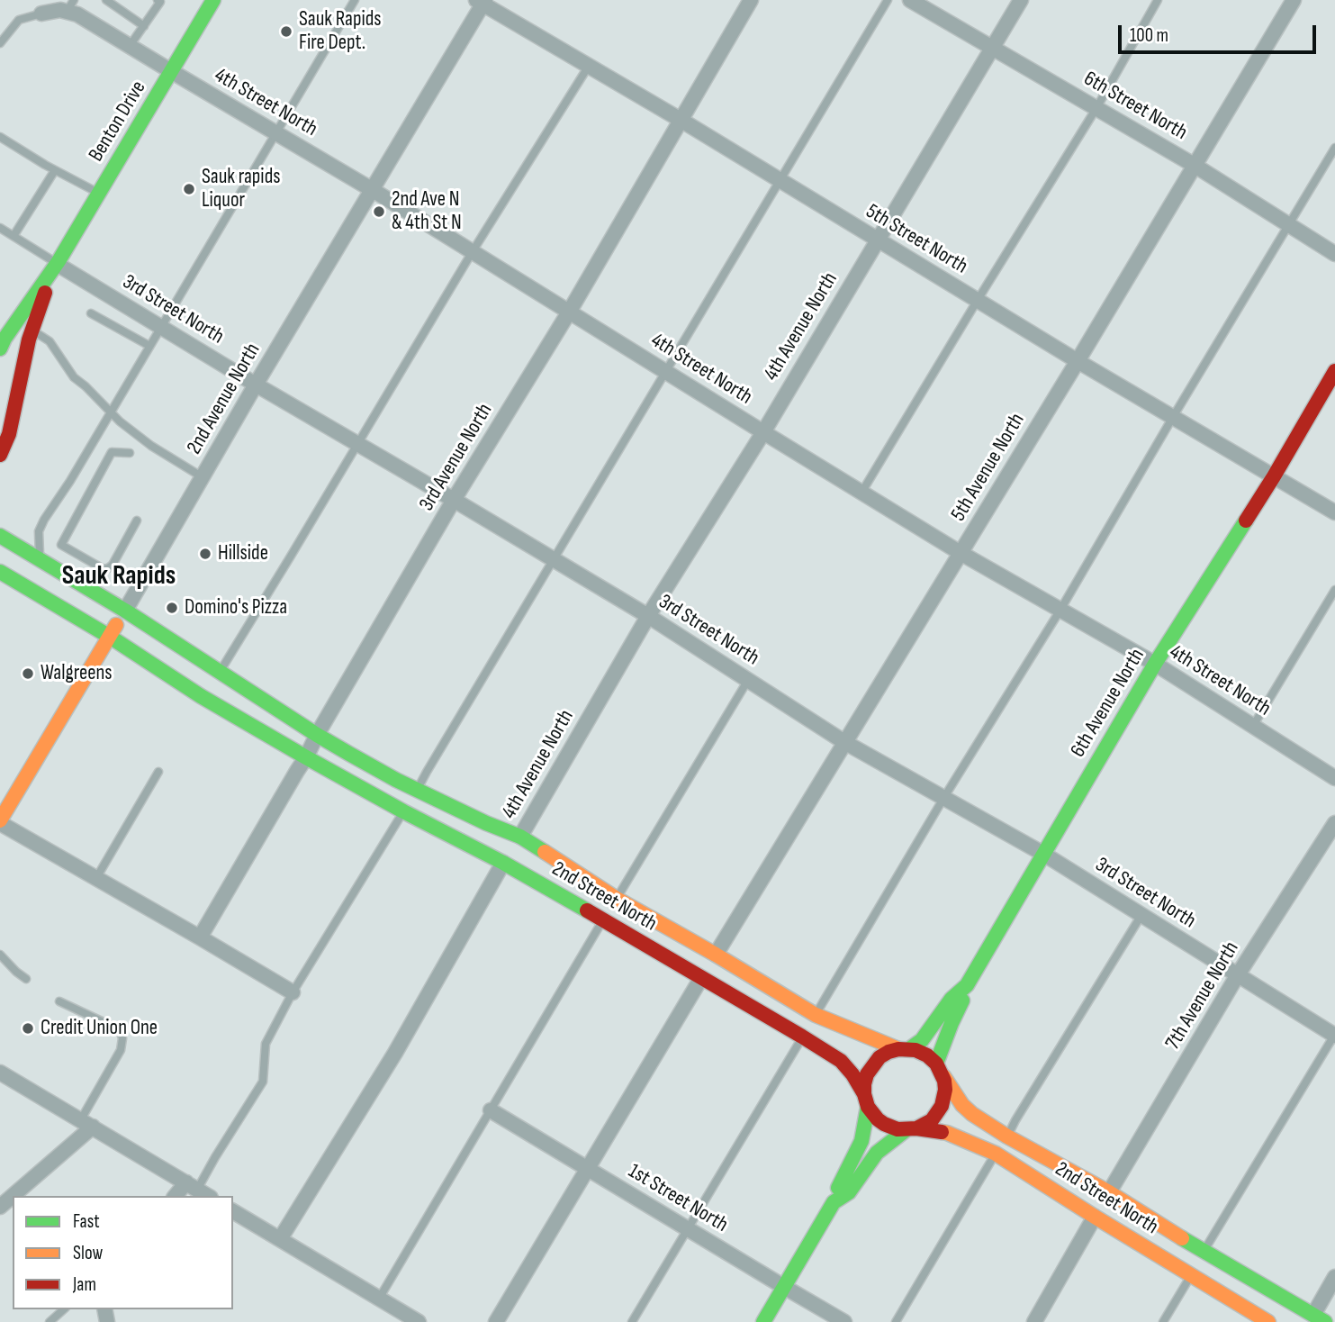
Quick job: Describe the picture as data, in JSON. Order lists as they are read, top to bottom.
{
  "streets": {
    "main road": [
      "Benton Drive",
      "2nd Avenue North",
      "6th Avenue North",
      "2nd Street North"
    ],
    "street": [
      "4th Street North",
      "6th Street North",
      "5th Street North",
      "3rd Street North",
      "4th Avenue North",
      "3rd Avenue North",
      "5th Avenue North",
      "7th Avenue North",
      "1st Street North"
    ]
  },
  "crossings": [
    ["4th Street North", "Benton Drive"],
    ["4th Street North", "4th Avenue North"],
    ["4th Street North", "2nd Avenue North"],
    ["4th Street North", "3rd Avenue North"],
    ["4th Street North", "5th Avenue North"],
    ["4th Street North", "6th Avenue North"],
    ["6th Street North", "4th Avenue North"],
    ["6th Street North", "5th Avenue North"],
    ["Benton Drive", "3rd Street North"],
    ["5th Street North", "4th Avenue North"],
    ["5th Street North", "2nd Avenue North"],
    ["5th Street North", "3rd Avenue North"],
    ["5th Street North", "5th Avenue North"],
    ["5th Street North", "6th Avenue North"],
    ["3rd Street North", "4th Avenue North"],
    ["3rd Street North", "2nd Avenue North"],
    ["3rd Street North", "3rd Avenue North"],
    ["3rd Street North", "5th Avenue North"],
    ["3rd Street North", "6th Avenue North"],
    ["3rd Street North", "7th Avenue North"],
    ["2nd Avenue North", "2nd Street North"],
    ["3rd Avenue North", "2nd Street North"],
    ["6th Avenue North", "2nd Street North"]
  ],
  "districts": ["Sauk Rapids"],
  "places": [
    "Sauk Rapids Fire Dept.",
    "Sauk rapids Liquor",
    "2nd Ave N & 4th St N",
    "Hillside",
    "Domino's Pizza",
    "Walgreens",
    "Credit Union One"
  ],
  "legend": ["Fast", "Slow", "Jam"],
  "scale_bar": "100 m"
}
